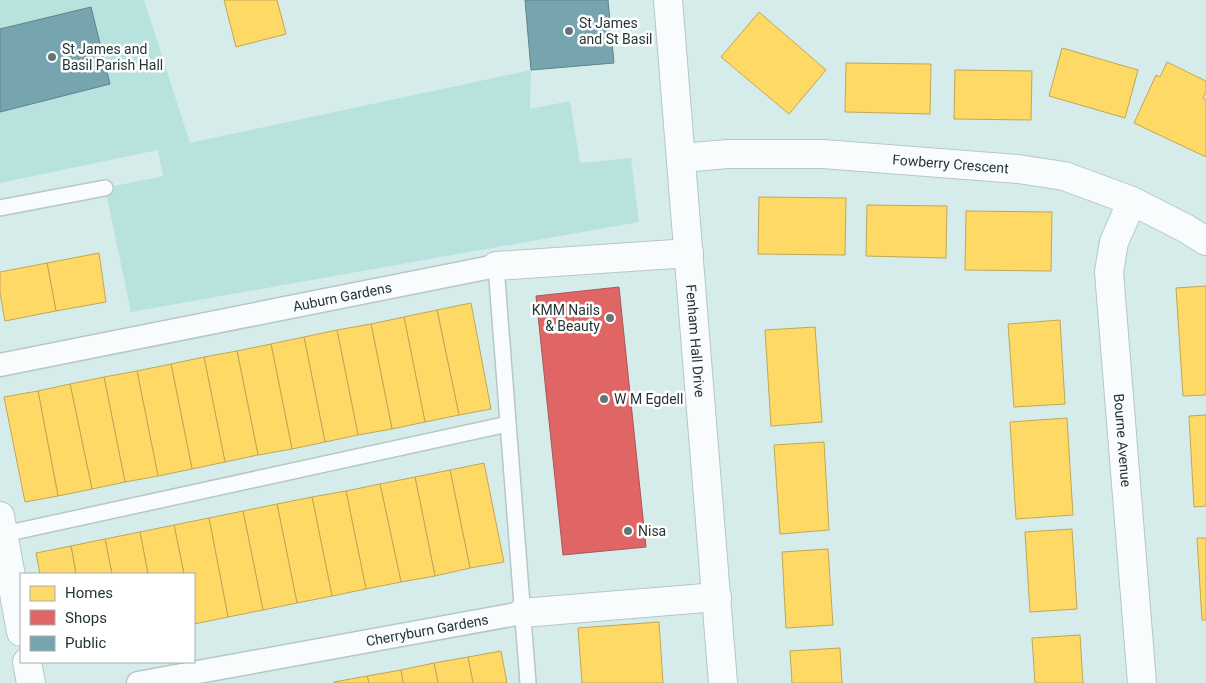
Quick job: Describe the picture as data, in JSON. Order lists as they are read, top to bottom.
{
  "streets": {
    "street": [
      "Fowberry Crescent",
      "Auburn Gardens",
      "Fenham Hall Drive",
      "Bourne Avenue",
      "Cherryburn Gardens"
    ]
  },
  "crossings": [
    ["Fowberry Crescent", "Fenham Hall Drive"],
    ["Fowberry Crescent", "Bourne Avenue"],
    ["Auburn Gardens", "Fenham Hall Drive"],
    ["Fenham Hall Drive", "Cherryburn Gardens"]
  ],
  "places": [
    "St James and St Basil",
    "St James and Basil Parish Hall",
    "KMM Nails & Beauty",
    "W M Egdell",
    "Nisa"
  ],
  "legend": ["Homes", "Shops", "Public"]
}
